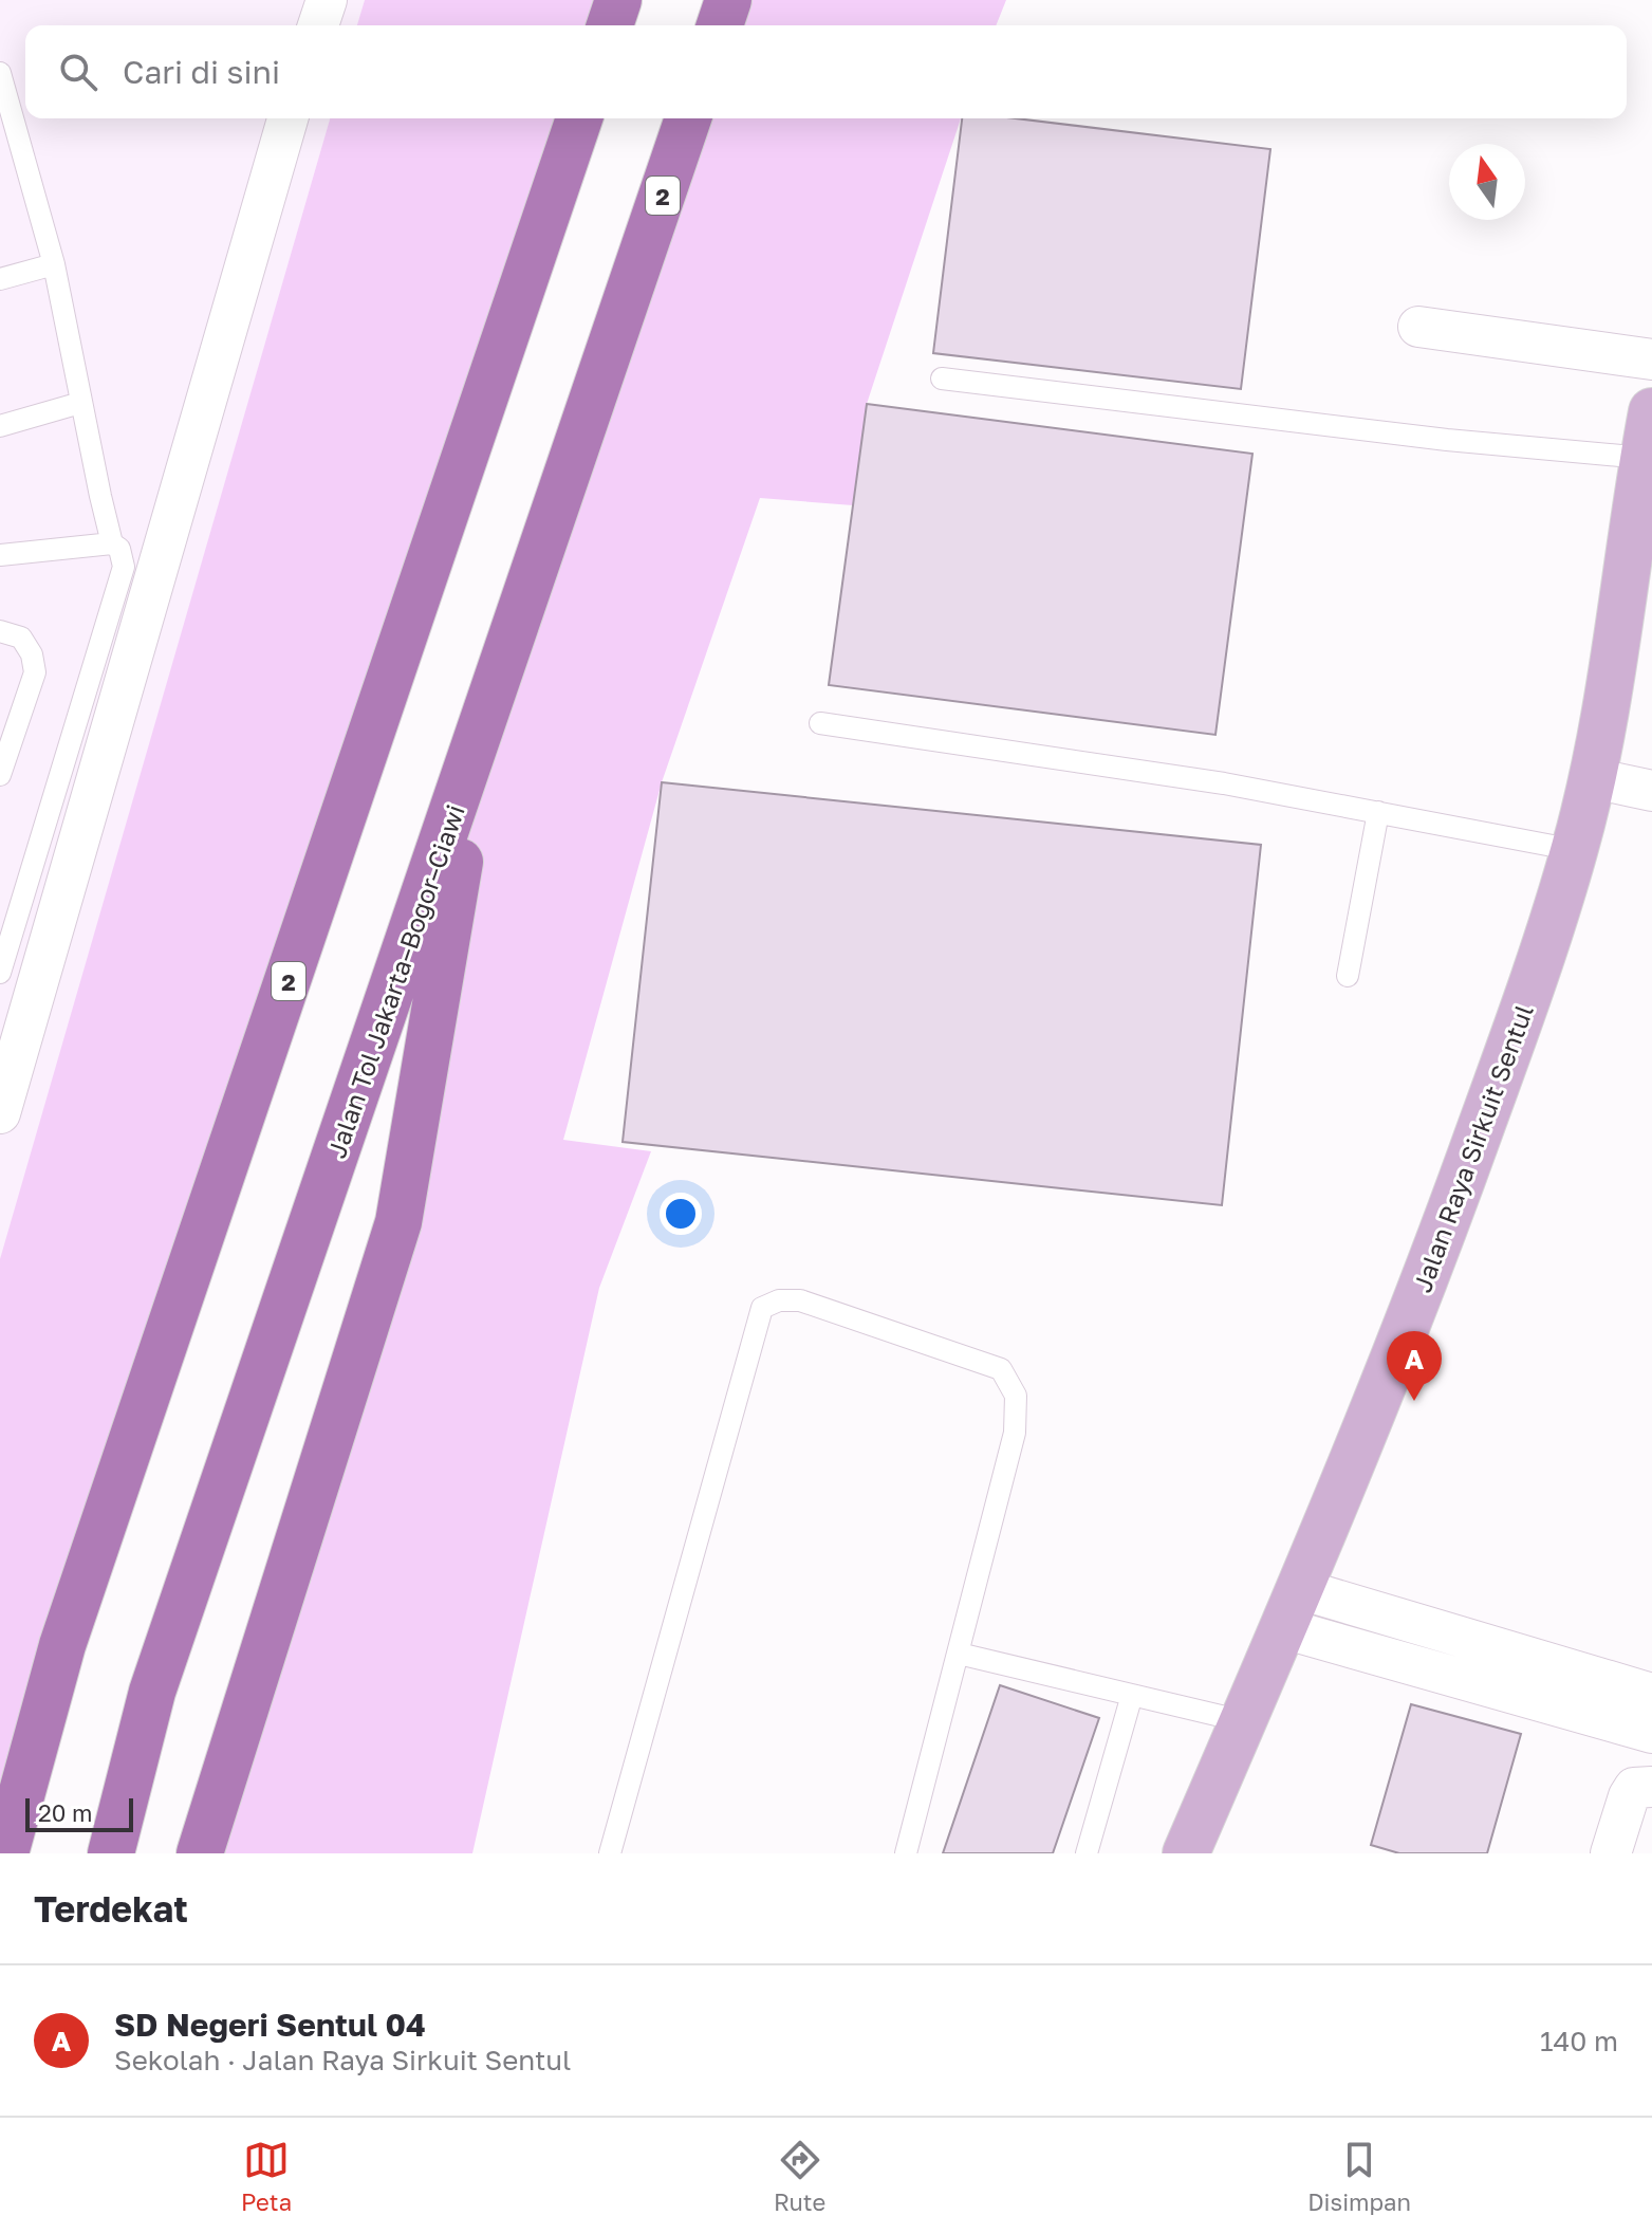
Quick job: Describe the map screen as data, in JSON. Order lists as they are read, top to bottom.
{
  "streets": {
    "highway": ["2", "Jalan Tol Jakarta–Bogor–Ciawi"],
    "main road": ["Jalan Raya Sirkuit Sentul"]
  },
  "scale_bar": "20 m",
  "north": "top",
  "page": {
    "search": "Cari di sini",
    "pins": "A",
    "scale": "20 m",
    "heading": "Terdekat",
    "list": [
      {
        "mark": "A",
        "name": "SD Negeri Sentul 04",
        "note": "Sekolah · Jalan Raya Sirkuit Sentul",
        "value": "140 m"
      }
    ],
    "nav": ["Peta", "Rute", "Disimpan"]
  }
}
